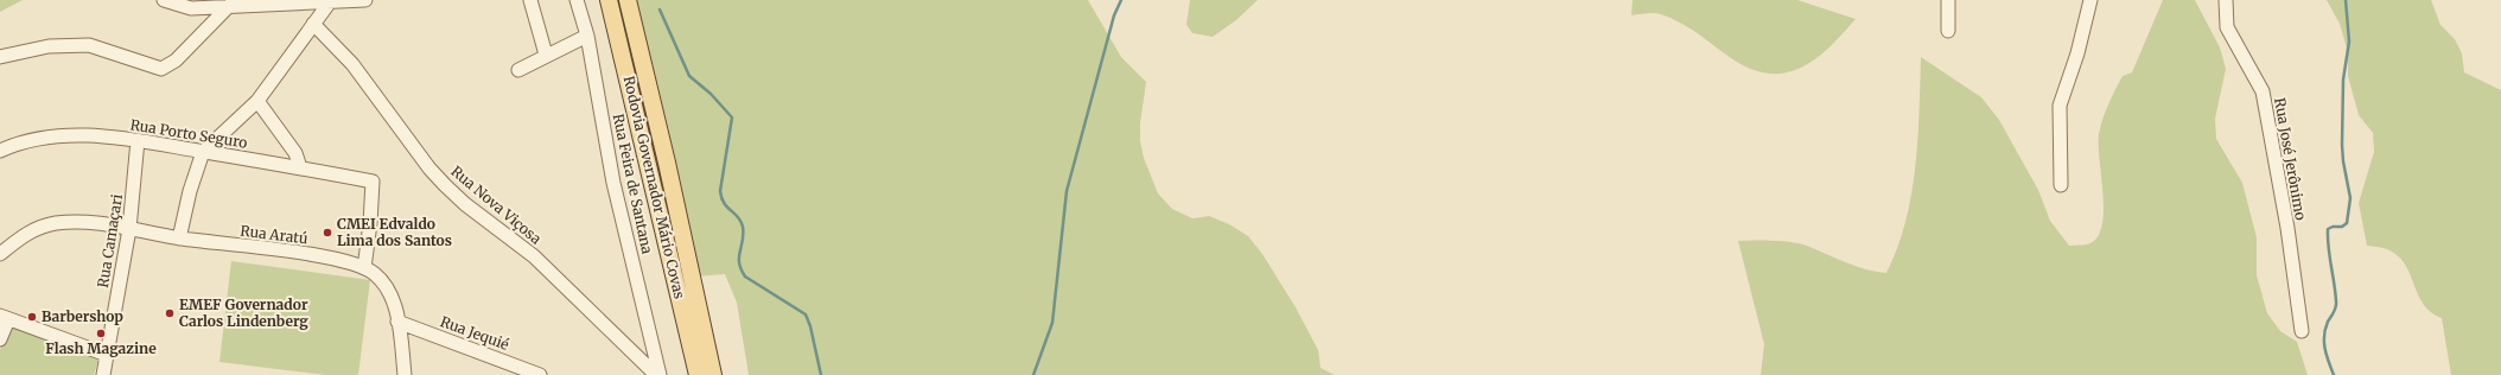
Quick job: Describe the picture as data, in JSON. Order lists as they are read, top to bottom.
{
  "streets": {
    "main road": ["Rodovia Governador Mário Covas"],
    "street": [
      "Rua Porto Seguro",
      "Rua José Jerônimo",
      "Rua Feira de Santana",
      "Rua Nova Viçosa",
      "Rua Aratú",
      "Rua Camaçari",
      "Rua Jequié"
    ]
  },
  "crossings": [
    ["Rua Porto Seguro", "Rua Aratú"],
    ["Rua Porto Seguro", "Rua Camaçari"],
    ["Rua Feira de Santana", "Rua Nova Viçosa"],
    ["Rua Aratú", "Rua Camaçari"],
    ["Rua Aratú", "Rua Jequié"]
  ],
  "places": [
    "CMEI Edvaldo Lima dos Santos",
    "EMEF Governador Carlos Lindenberg",
    "Barbershop",
    "Flash Magazine"
  ]
}
